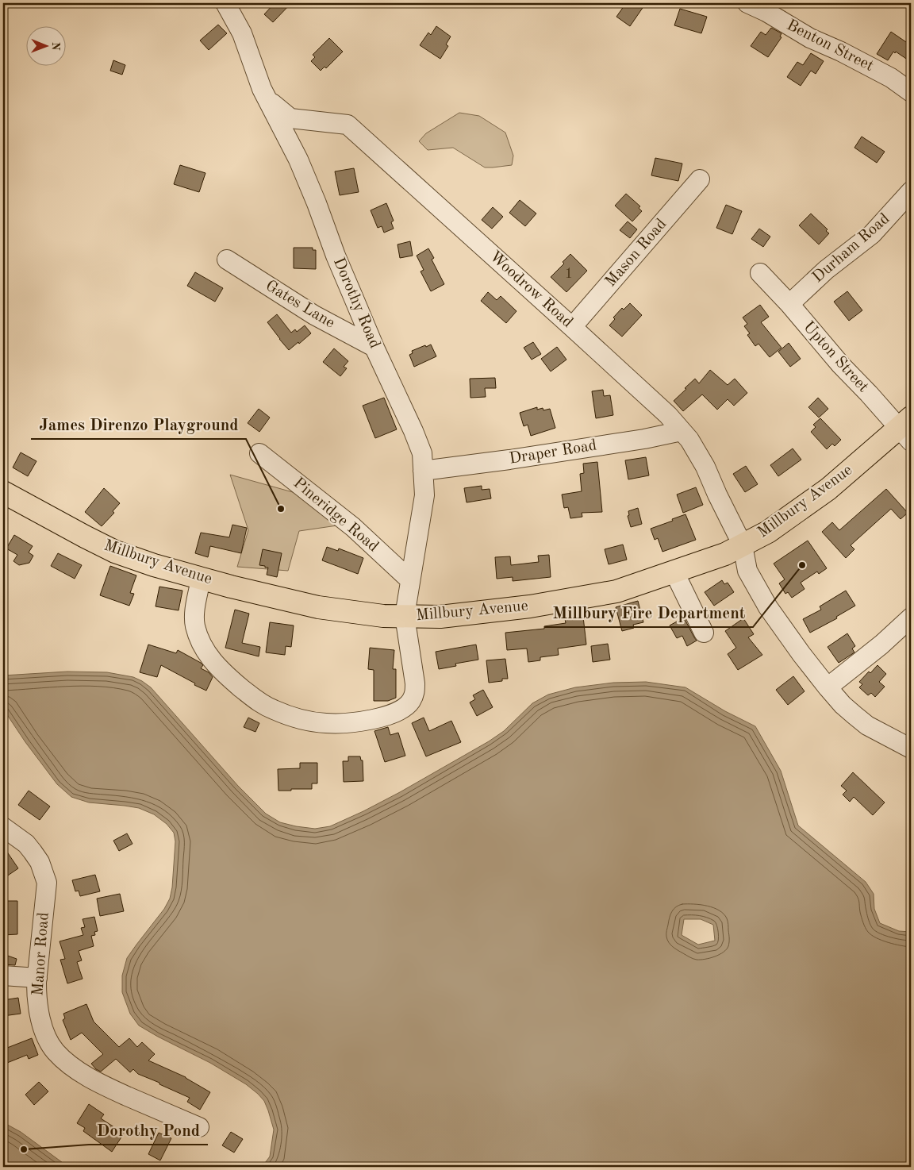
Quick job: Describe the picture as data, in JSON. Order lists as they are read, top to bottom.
{
  "streets": {
    "main road": ["Millbury Avenue"],
    "street": [
      "Benton Street",
      "Durham Road",
      "Mason Road",
      "Woodrow Road",
      "Dorothy Road",
      "Gates Lane",
      "Upton Street",
      "Draper Road",
      "Pineridge Road",
      "Manor Road"
    ]
  },
  "crossings": [
    ["Durham Road", "Upton Street"],
    ["Mason Road", "Woodrow Road"],
    ["Woodrow Road", "Dorothy Road"],
    ["Woodrow Road", "Draper Road"],
    ["Woodrow Road", "Millbury Avenue"],
    ["Dorothy Road", "Gates Lane"],
    ["Dorothy Road", "Draper Road"],
    ["Dorothy Road", "Millbury Avenue"],
    ["Dorothy Road", "Pineridge Road"],
    ["Upton Street", "Millbury Avenue"]
  ],
  "places": ["James Direnzo Playground", "Millbury Fire Department", "Dorothy Pond"],
  "house_numbers": ["1"],
  "north": "right"
}
